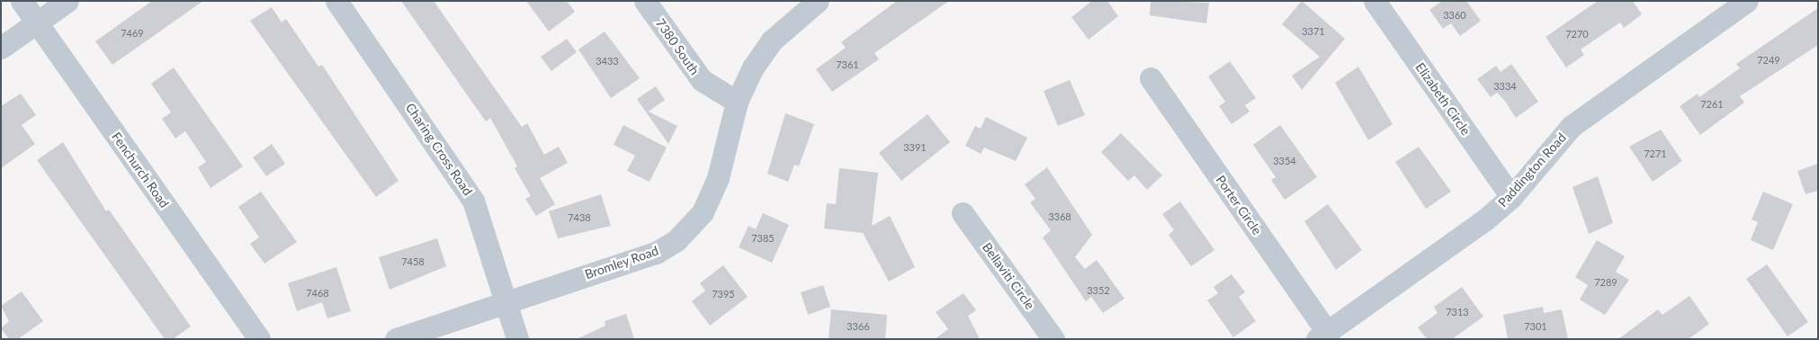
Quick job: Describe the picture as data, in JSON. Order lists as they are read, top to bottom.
{
  "streets": {
    "street": [
      "7380 South",
      "Elizabeth Circle",
      "Charing Cross Road",
      "Fenchurch Road",
      "Paddington Road",
      "Porter Circle",
      "Bromley Road",
      "Bellaviti Circle"
    ]
  },
  "crossings": [
    ["7380 South", "Bromley Road"],
    ["Elizabeth Circle", "Paddington Road"],
    ["Charing Cross Road", "Bromley Road"],
    ["Paddington Road", "Porter Circle"]
  ],
  "house_numbers": [
    "3360",
    "3371",
    "7469",
    "7270",
    "7249",
    "3433",
    "7361",
    "3334",
    "7261",
    "3391",
    "7271",
    "3354",
    "3368",
    "7438",
    "7385",
    "7458",
    "7289",
    "3352",
    "7468",
    "7395",
    "7313",
    "3366",
    "7301"
  ]
}
